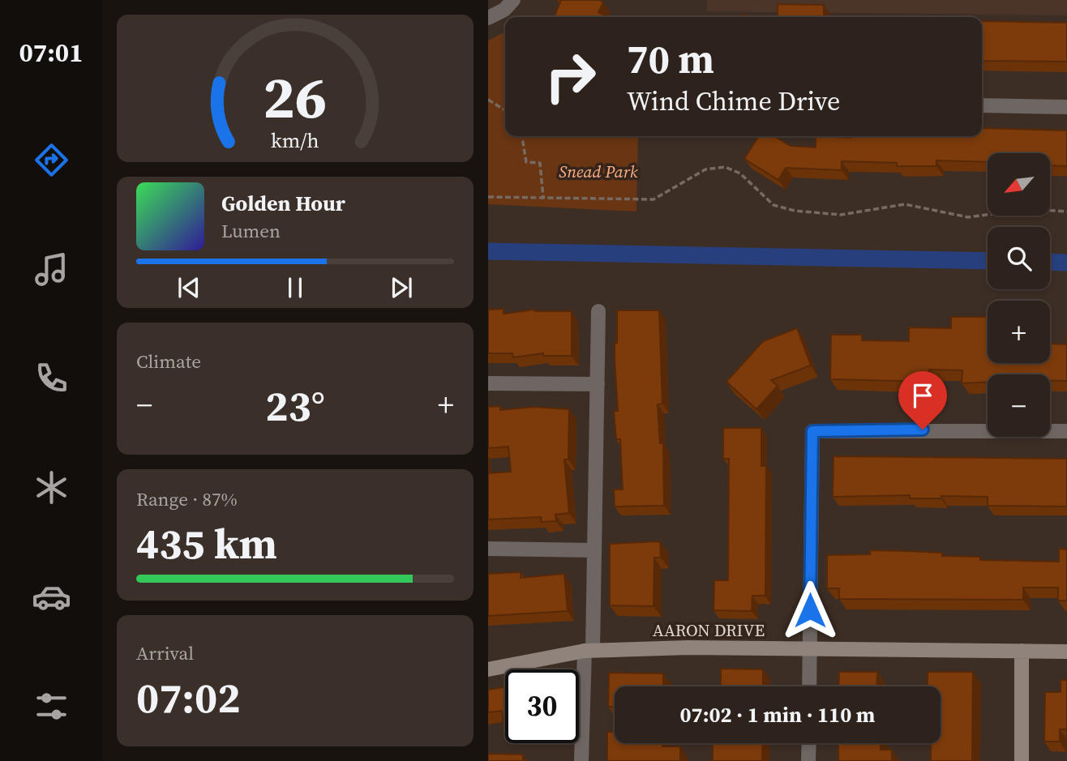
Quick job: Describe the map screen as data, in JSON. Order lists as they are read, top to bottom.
{
  "streets": {
    "street": ["AARON DRIVE"]
  },
  "parks": ["Snead Park"],
  "north": "bottom left",
  "page": {
    "tabs": "07:01",
    "turn": ["70 m", "Wind Chime Drive"],
    "map_buttons": ["+", "−"],
    "song": ["Golden Hour", "Lumen"],
    "tile": [
      "Climate",
      ["Range · 87%", "435 km"],
      ["Arrival", "07:02"]
    ],
    "heat": ["−", "23°", "+"],
    "limit": "30",
    "trip": "07:02 · 1 min · 110 m",
    "gauge": ["26", "km/h"]
  }
}
